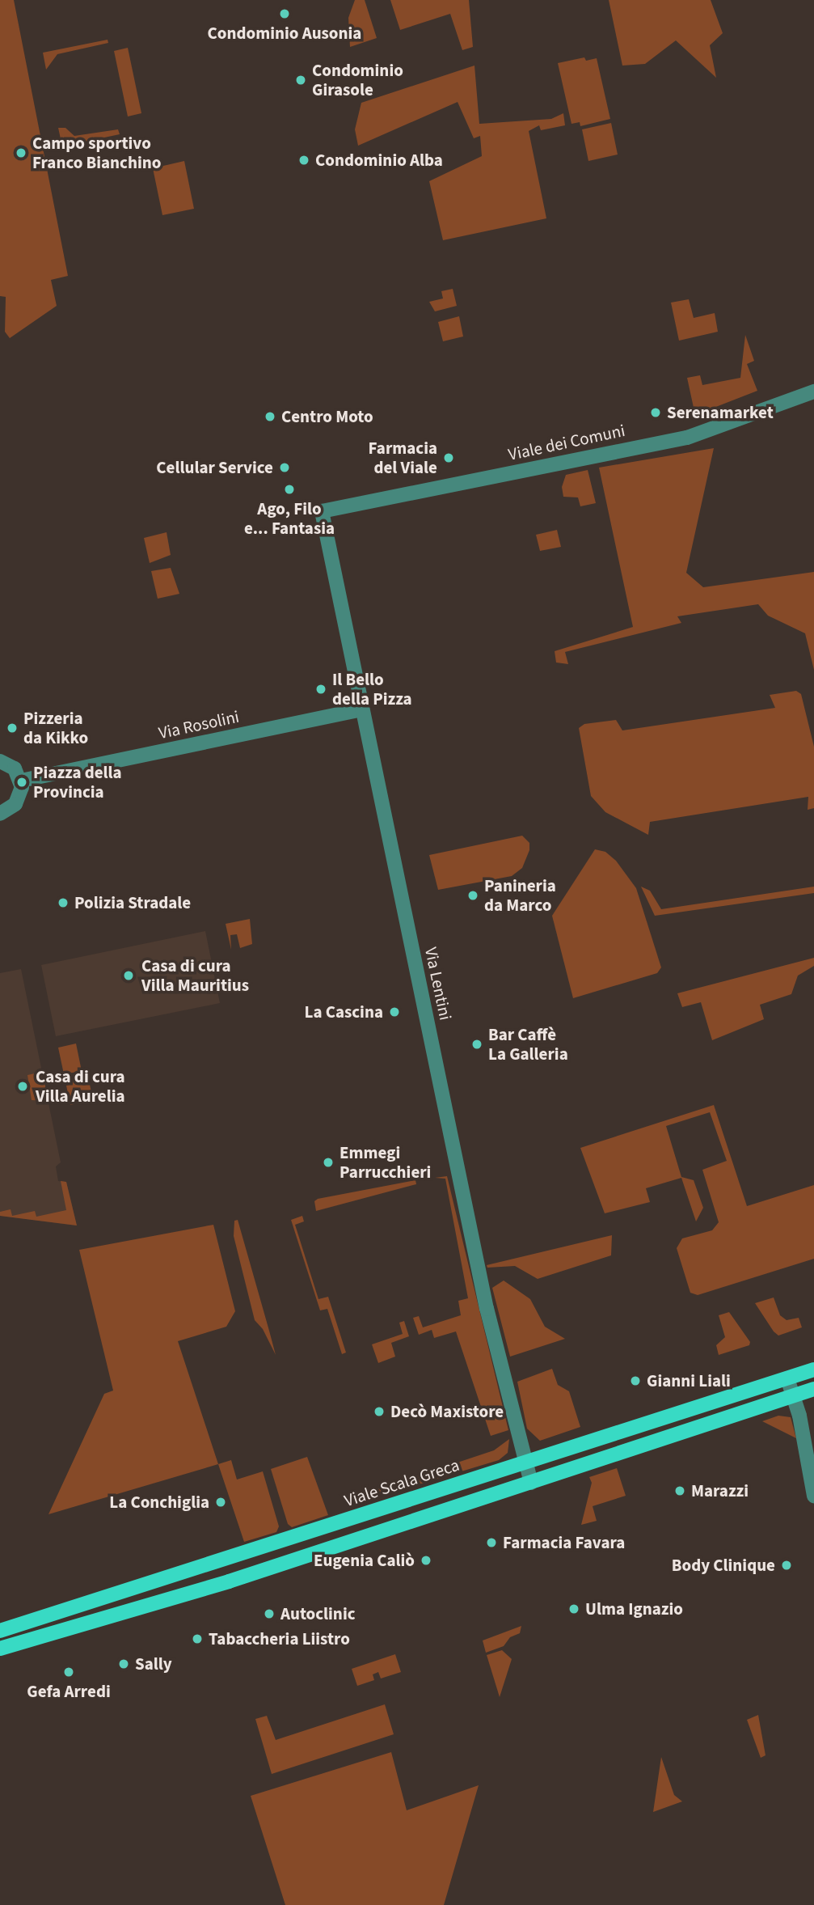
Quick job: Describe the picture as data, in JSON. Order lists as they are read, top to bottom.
{
  "streets": {
    "main road": ["Viale Scala Greca"],
    "street": ["Viale dei Comuni", "Via Rosolini", "Via Lentini"]
  },
  "crossings": [
    ["Viale dei Comuni", "Via Lentini"],
    ["Via Rosolini", "Via Lentini"],
    ["Via Lentini", "Viale Scala Greca"]
  ],
  "places": [
    "Condominio Ausonia",
    "Condominio Girasole",
    "Campo sportivo Franco Bianchino",
    "Condominio Alba",
    "Serenamarket",
    "Centro Moto",
    "Farmacia del Viale",
    "Cellular Service",
    "Ago, Filo e... Fantasia",
    "Il Bello della Pizza",
    "Pizzeria da Kikko",
    "Piazza della Provincia",
    "Panineria da Marco",
    "Polizia Stradale",
    "Casa di cura Villa Mauritius",
    "La Cascina",
    "Bar Caffè La Galleria",
    "Casa di cura Villa Aurelia",
    "Emmegi Parrucchieri",
    "Gianni Liali",
    "Decò Maxistore",
    "Marazzi",
    "La Conchiglia",
    "Farmacia Favara",
    "Eugenia Caliò",
    "Body Clinique",
    "Ulma Ignazio",
    "Autoclinic",
    "Tabaccheria Liistro",
    "Sally",
    "Gefa Arredi"
  ]
}
